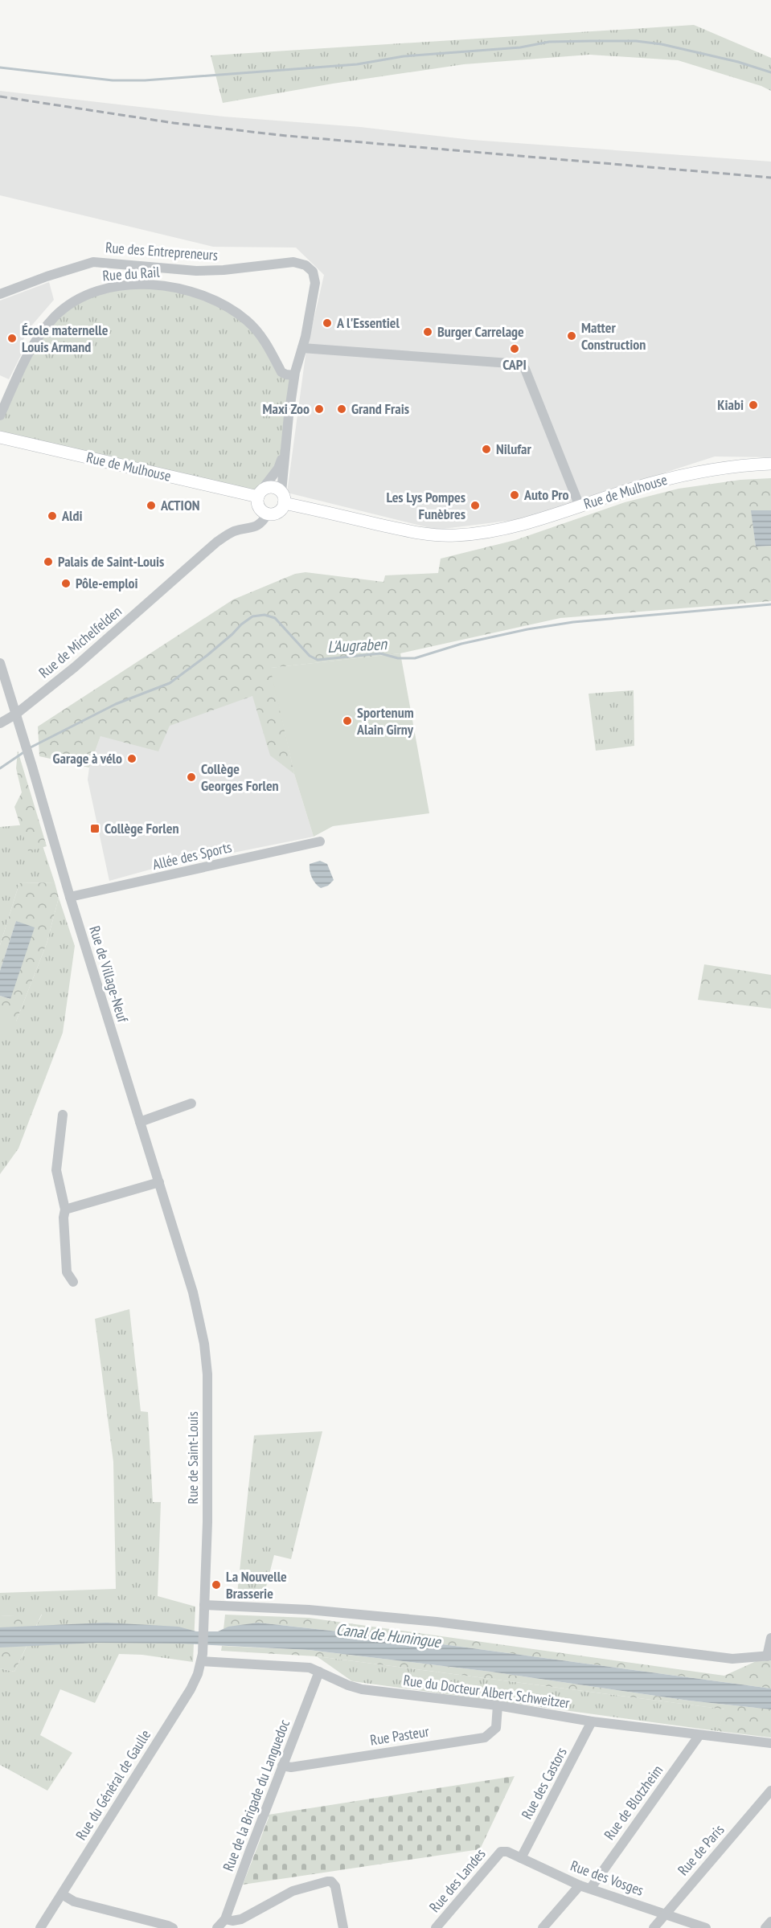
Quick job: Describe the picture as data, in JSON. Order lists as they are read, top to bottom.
{
  "streets": {
    "main road": ["Rue de Mulhouse"],
    "street": [
      "Rue des Entrepreneurs",
      "Rue du Rail",
      "Rue de Michelfelden",
      "Allée des Sports",
      "Rue de Village-Neuf",
      "Rue de Saint-Louis",
      "Rue du Docteur Albert Schweitzer",
      "Rue Pasteur",
      "Rue des Castors",
      "Rue du Général de Gaulle",
      "Rue de la Brigade du Languedoc",
      "Rue de Blotzheim",
      "Rue de Paris",
      "Rue des Vosges",
      "Rue des Landes"
    ]
  },
  "crossings": [
    ["Rue des Entrepreneurs", "Rue du Rail"],
    ["Rue des Entrepreneurs", "Rue de Mulhouse"],
    ["Rue des Entrepreneurs", "Rue de Michelfelden"],
    ["Rue de Mulhouse", "Rue de Michelfelden"],
    ["Rue de Michelfelden", "Rue de Village-Neuf"],
    ["Allée des Sports", "Rue de Village-Neuf"],
    ["Rue de Village-Neuf", "Rue de Saint-Louis"],
    ["Rue de Saint-Louis", "Rue du Général de Gaulle"],
    ["Rue du Docteur Albert Schweitzer", "Rue Pasteur"],
    ["Rue du Docteur Albert Schweitzer", "Rue des Castors"],
    ["Rue du Docteur Albert Schweitzer", "Rue du Général de Gaulle"],
    ["Rue du Docteur Albert Schweitzer", "Rue de la Brigade du Languedoc"],
    ["Rue du Docteur Albert Schweitzer", "Rue de Blotzheim"],
    ["Rue Pasteur", "Rue de la Brigade du Languedoc"],
    ["Rue des Castors", "Rue des Vosges"],
    ["Rue de Blotzheim", "Rue des Vosges"],
    ["Rue de Paris", "Rue des Vosges"],
    ["Rue des Vosges", "Rue des Landes"]
  ],
  "water": ["L'Augraben", "Canal de Huningue"],
  "places": {
    "other": [
      "A l'Essentiel",
      "Burger Carrelage",
      "Matter Construction",
      "École maternelle Louis Armand",
      "CAPI",
      "Kiabi",
      "Maxi Zoo",
      "Grand Frais",
      "Nilufar",
      "Auto Pro",
      "ACTION",
      "Les Lys Pompes Funèbres",
      "Aldi",
      "Palais de Saint-Louis",
      "Pôle-emploi",
      "Sportenum Alain Girny",
      "Garage à vélo",
      "Collège Georges Forlen",
      "La Nouvelle Brasserie"
    ],
    "transit": ["Collège Forlen"]
  }
}
